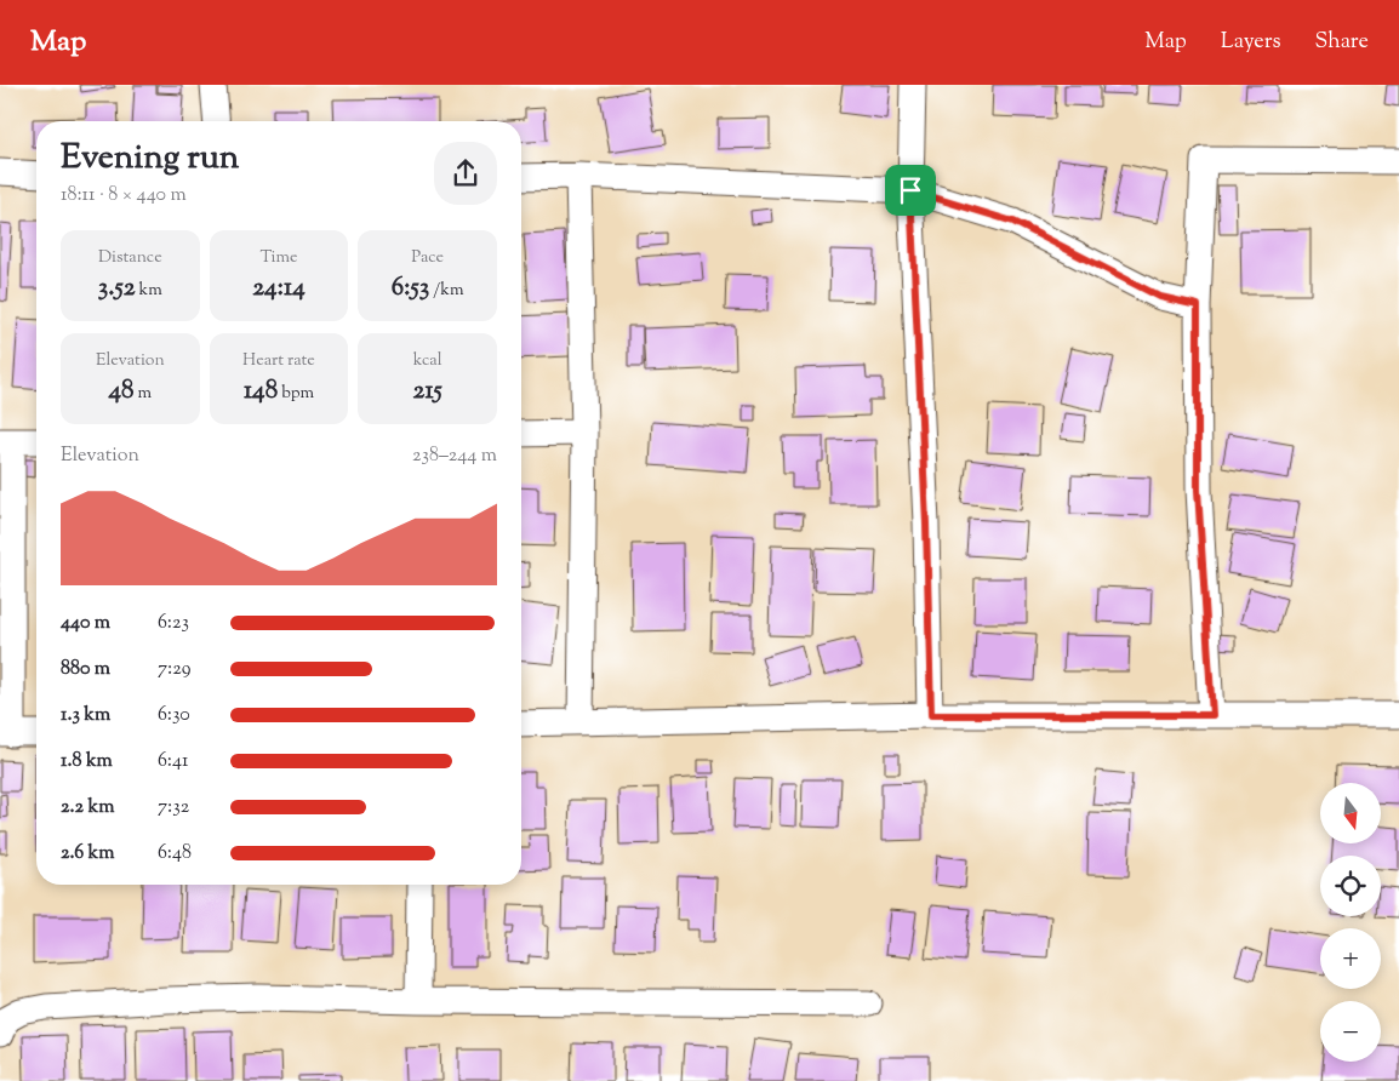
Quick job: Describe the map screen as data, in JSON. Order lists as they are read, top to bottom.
{
  "north": "bottom",
  "page": {
    "header": "Map",
    "nav": ["Map", "Layers", "Share"],
    "heading": ["Evening run", "18:11 · 8 × 440 m"],
    "stats": [
      ["Distance", "3.52 km"],
      ["Time", "24:14"],
      ["Pace", "6:53 /km"],
      ["Elevation", "48 m"],
      ["Heart rate", "148 bpm"],
      ["kcal", "215"]
    ],
    "chart": ["Elevation", "238–244 m"],
    "list": [
      {
        "name": "440 m",
        "note": "6:23"
      },
      {
        "name": "880 m",
        "note": "7:29"
      },
      {
        "name": "1.3 km",
        "note": "6:30"
      },
      {
        "name": "1.8 km",
        "note": "6:41"
      },
      {
        "name": "2.2 km",
        "note": "7:32"
      },
      {
        "name": "2.6 km",
        "note": "6:48"
      }
    ],
    "map_buttons": ["+", "−"]
  }
}
